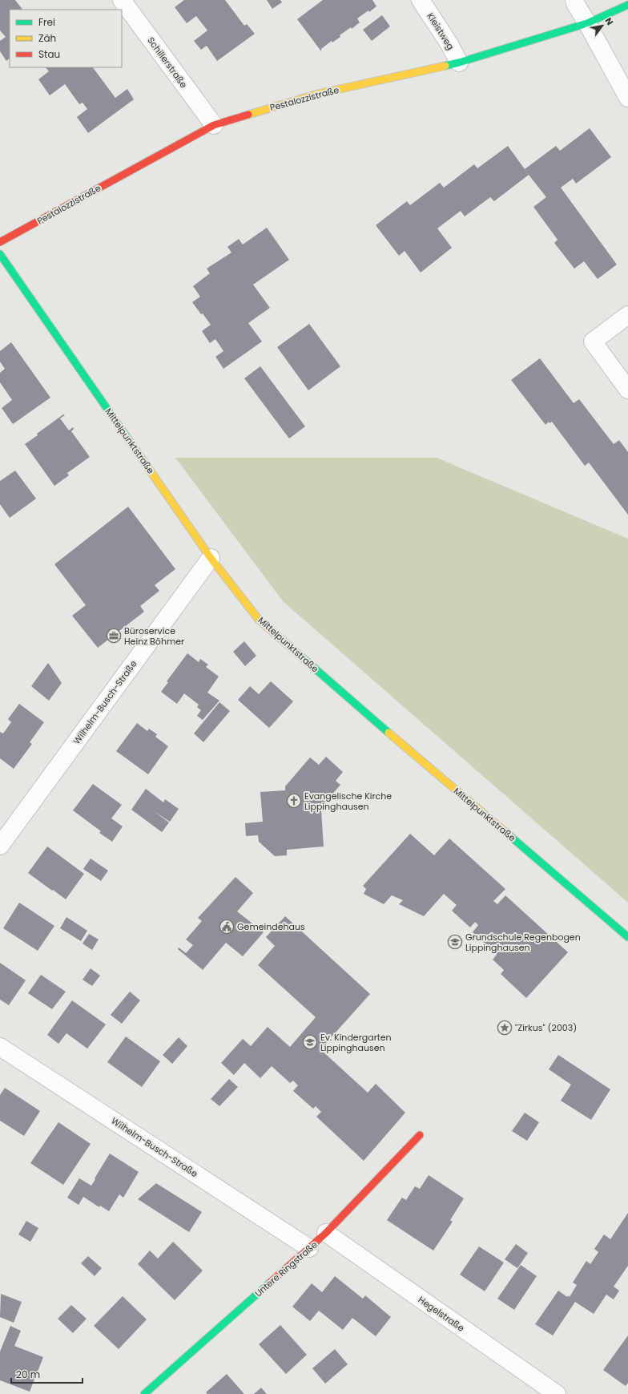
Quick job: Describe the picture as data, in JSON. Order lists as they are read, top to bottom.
{
  "streets": {
    "street": [
      "Kleistweg",
      "Schillerstraße",
      "Pestalozzistraße",
      "Mittelpunktstraße",
      "Wilhelm-Busch-Straße",
      "Untere Ringstraße",
      "Hegelstraße"
    ]
  },
  "crossings": [
    ["Kleistweg", "Pestalozzistraße"],
    ["Schillerstraße", "Pestalozzistraße"],
    ["Mittelpunktstraße", "Wilhelm-Busch-Straße"],
    ["Wilhelm-Busch-Straße", "Untere Ringstraße"],
    ["Untere Ringstraße", "Hegelstraße"]
  ],
  "places": {
    "office": ["Büroservice Heinz Böhmer"],
    "church": ["Evangelische Kirche Lippinghausen"],
    "public building": ["Gemeindehaus"],
    "school or university": ["Grundschule Regenbogen Lippinghausen", "Ev. Kindergarten Lippinghausen"],
    "place": ["\"Zirkus\" (2003)"]
  },
  "legend": ["Frei", "Zäh", "Stau"],
  "scale_bar": "20 m",
  "north": "top right"
}
